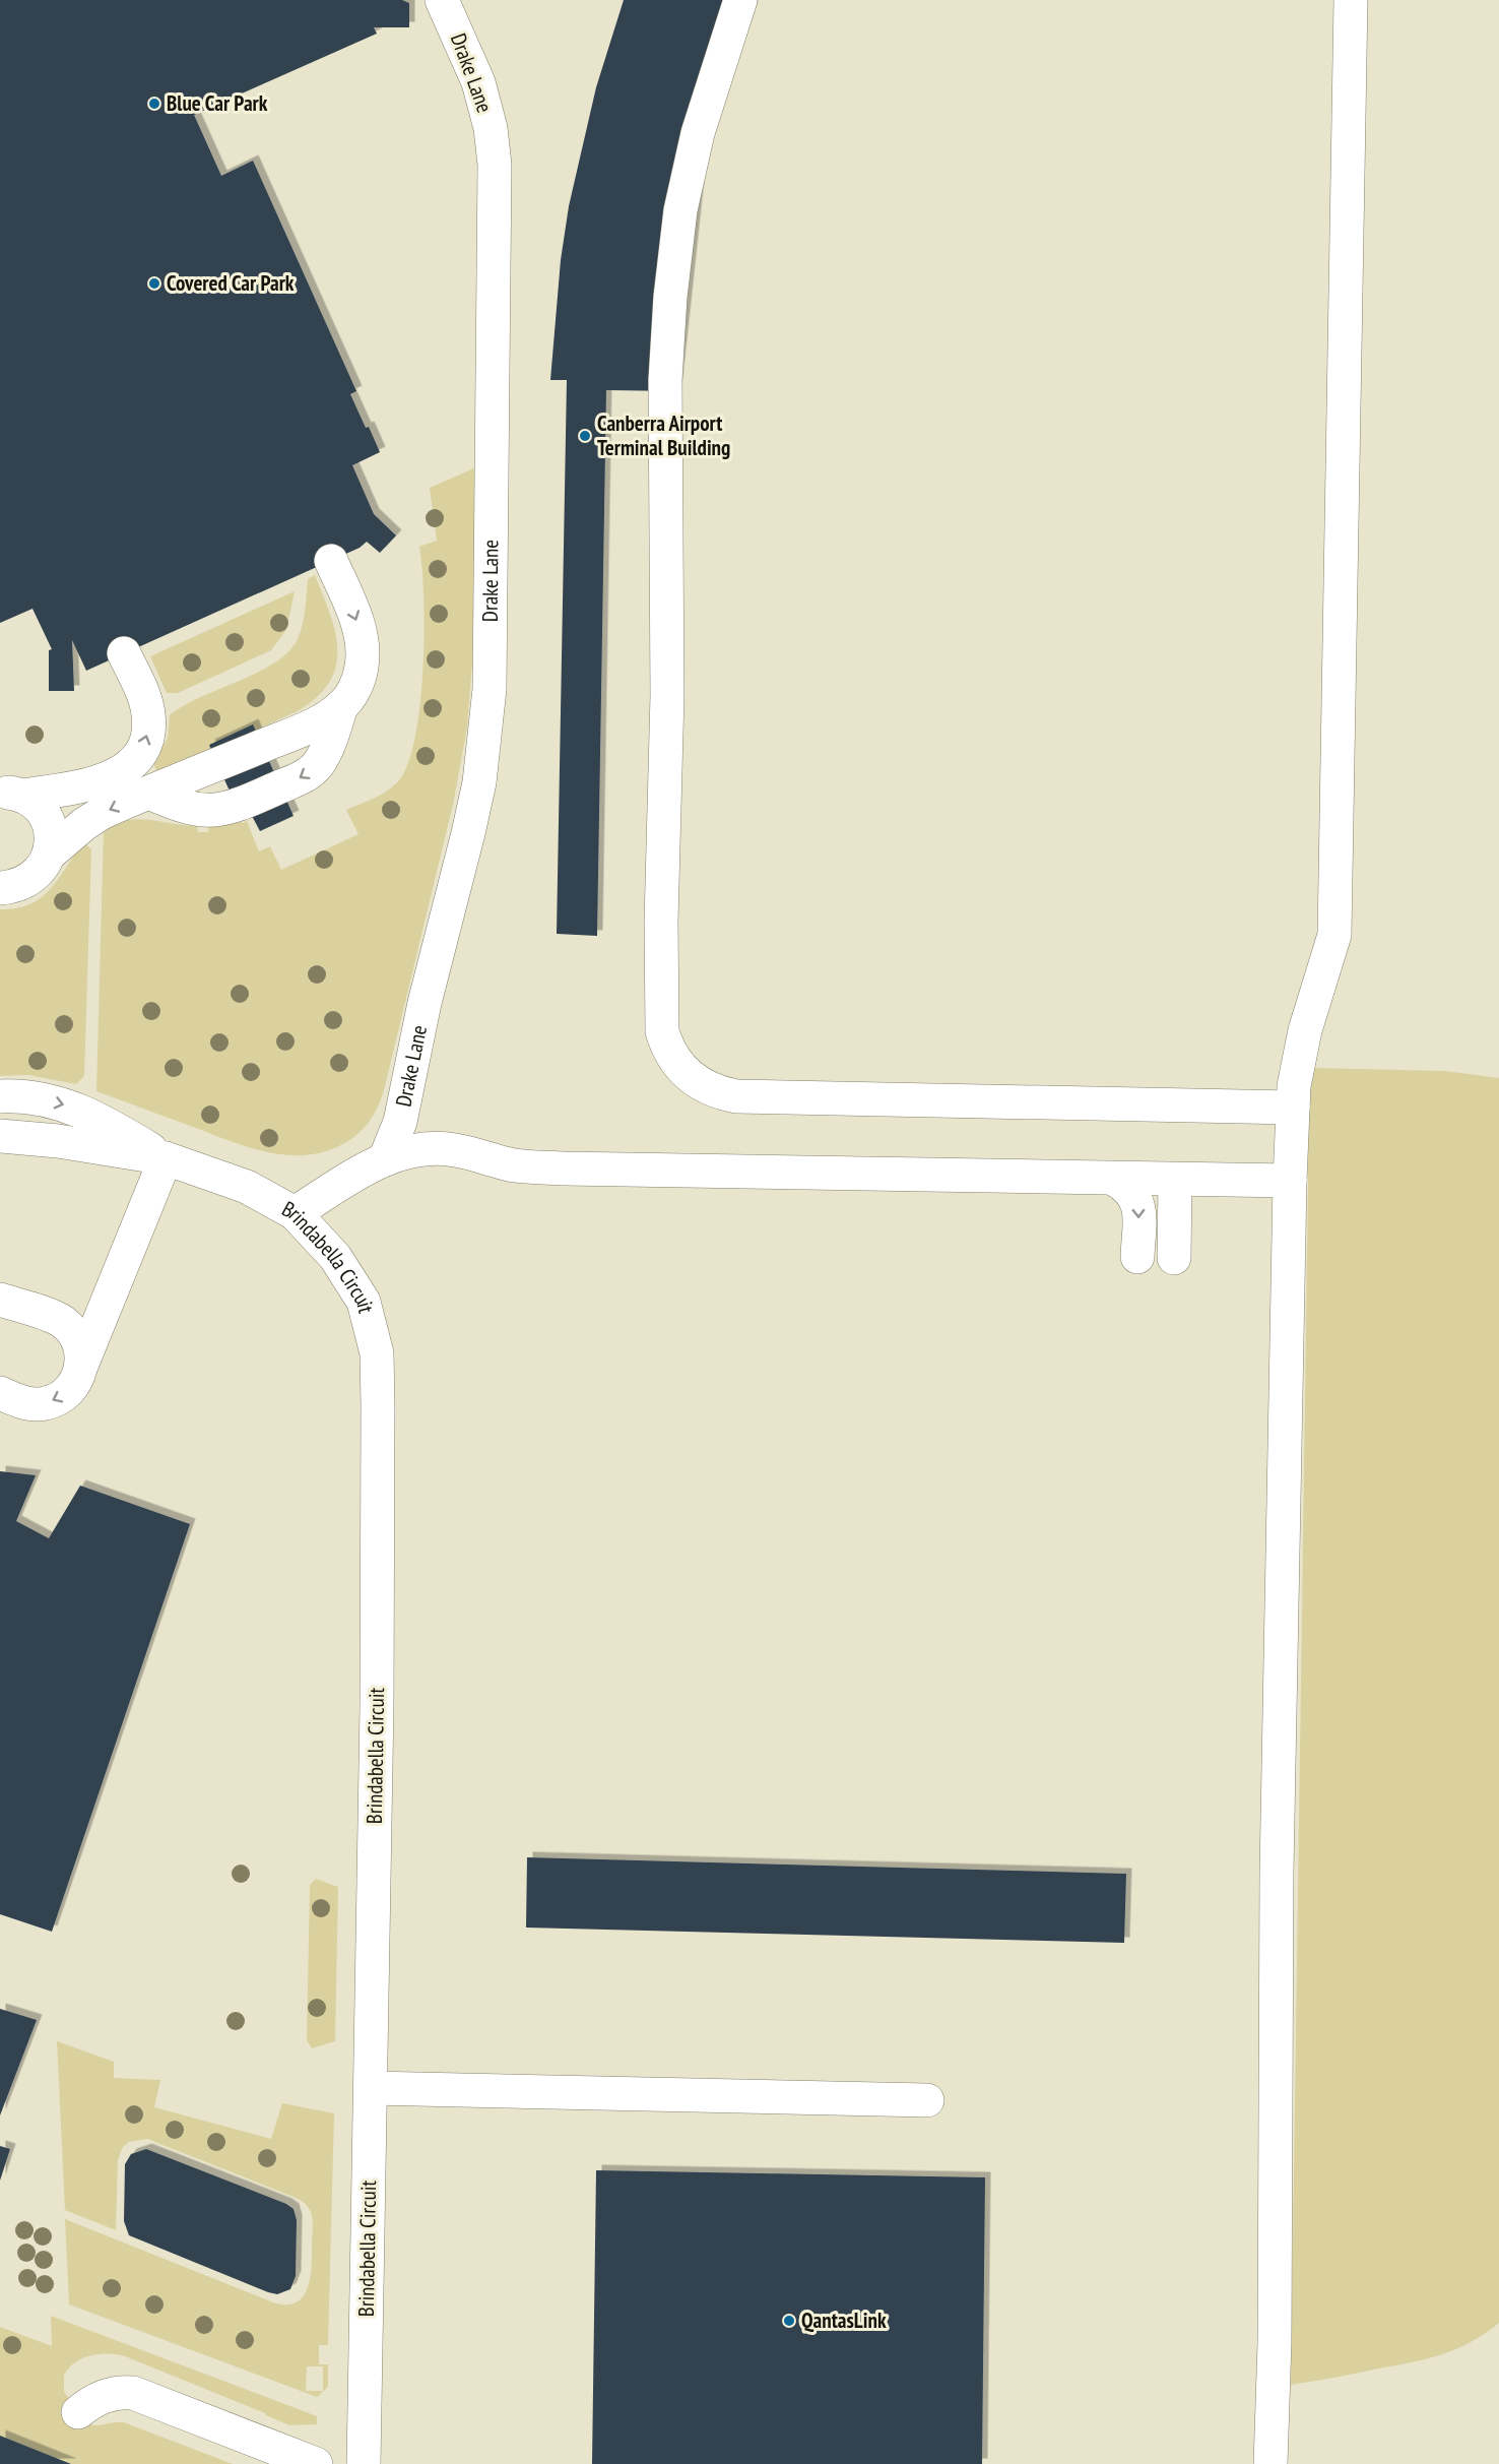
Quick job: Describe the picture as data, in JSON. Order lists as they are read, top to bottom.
{
  "streets": {
    "street": ["Drake Lane", "Brindabella Circuit"]
  },
  "places": [
    "Blue Car Park",
    "Covered Car Park",
    "Canberra Airport Terminal Building",
    "QantasLink"
  ]
}
